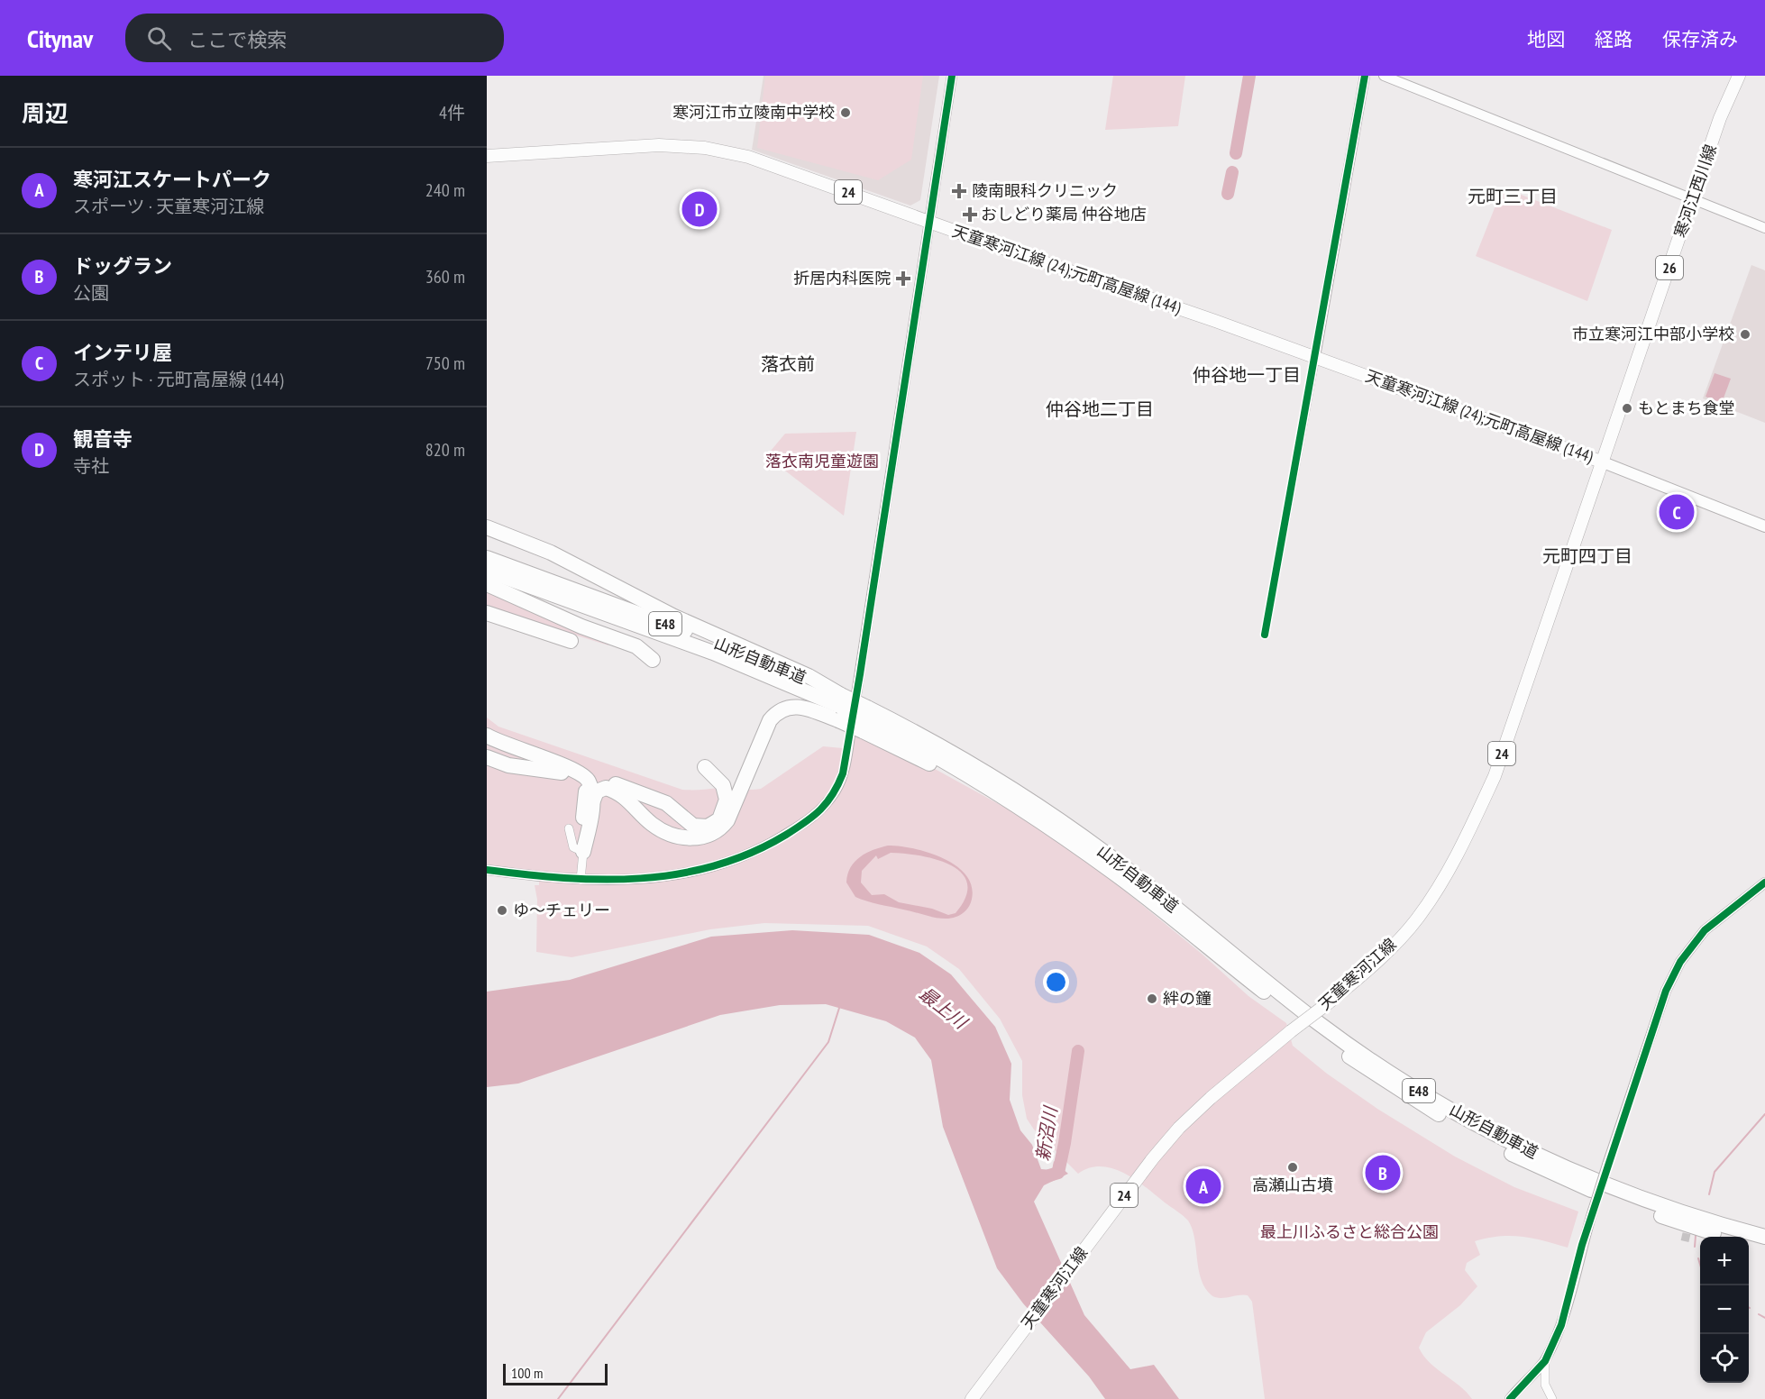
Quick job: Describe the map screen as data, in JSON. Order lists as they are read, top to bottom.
{
  "streets": {
    "highway": ["E48", "山形自動車道"],
    "main road": [
      "寒河江西川線",
      "24",
      "26",
      "天童寒河江線 (24);元町高屋線 (144)",
      "天童寒河江線"
    ]
  },
  "crossings": [
    ["寒河江西川線", "天童寒河江線 (24);元町高屋線 (144)"],
    ["寒河江西川線", "天童寒河江線"],
    ["天童寒河江線 (24);元町高屋線 (144)", "天童寒河江線"]
  ],
  "districts": [
    "元町三丁目",
    "落衣前",
    "仲谷地一丁目",
    "仲谷地二丁目",
    "元町四丁目"
  ],
  "water": ["最上川", "新沼川"],
  "parks": ["落衣南児童遊園", "最上川ふるさと総合公園"],
  "places": {
    "other": [
      "寒河江市立陵南中学校",
      "市立寒河江中部小学校",
      "もとまち食堂",
      "ゆ～チェリー",
      "絆の鐘",
      "高瀬山古墳"
    ],
    "health": ["陵南眼科クリニック", "おしどり薬局 仲谷地店", "折居内科医院"]
  },
  "scale_bar": "100 m",
  "page": {
    "header": "Citynav",
    "search": "ここで検索",
    "nav": ["地図", "経路", "保存済み"],
    "heading": ["周辺", "4件"],
    "list": [
      {
        "mark": "A",
        "name": "寒河江スケートパーク",
        "note": "スポーツ · 天童寒河江線",
        "value": "240 m"
      },
      {
        "mark": "B",
        "name": "ドッグラン",
        "note": "公園",
        "value": "360 m"
      },
      {
        "mark": "C",
        "name": "インテリ屋",
        "note": "スポット · 元町高屋線 (144)",
        "value": "750 m"
      },
      {
        "mark": "D",
        "name": "観音寺",
        "note": "寺社",
        "value": "820 m"
      }
    ],
    "pins": [
      "D",
      "C",
      "B",
      "A"
    ],
    "map_buttons": ["+", "−"],
    "scale": "100 m"
  }
}
